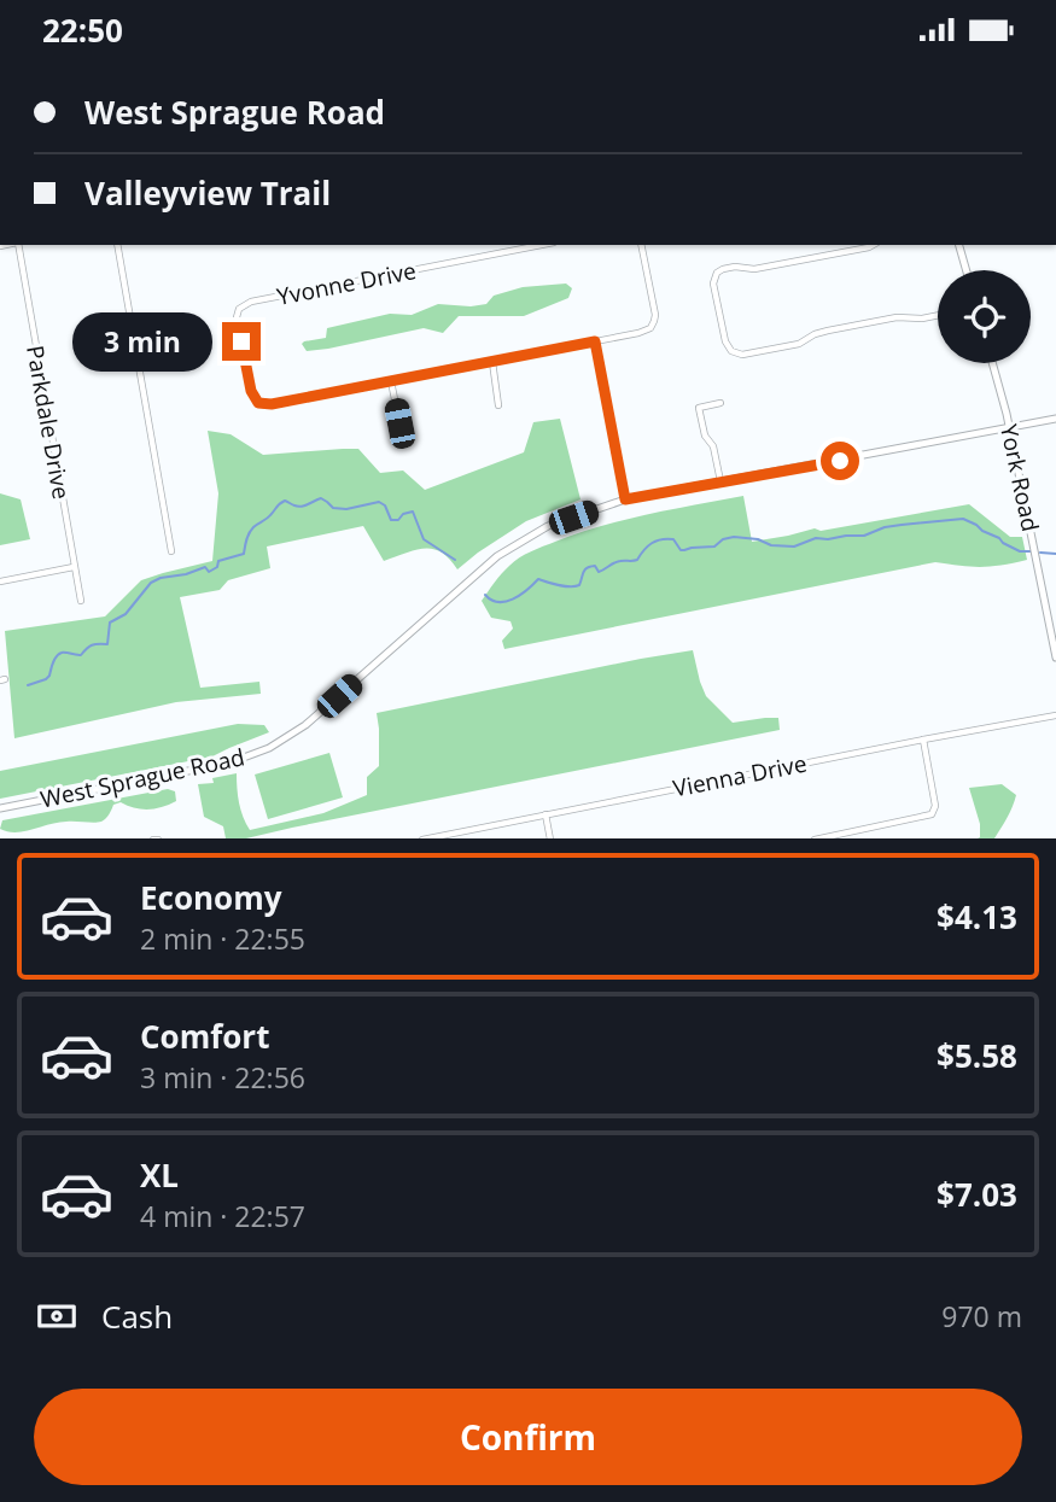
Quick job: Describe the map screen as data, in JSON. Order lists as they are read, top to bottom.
{
  "streets": {
    "street": [
      "Yvonne Drive",
      "Parkdale Drive",
      "York Road",
      "Vienna Drive",
      "West Sprague Road"
    ]
  },
  "crossings": [
    ["York Road", "West Sprague Road"]
  ],
  "page": {
    "status": "22:50",
    "banner": ["West Sprague Road", "Valleyview Trail"],
    "bubble": "3 min",
    "list": [
      {
        "name": "Economy",
        "note": "2 min · 22:55",
        "value": "$4.13"
      },
      {
        "name": "Comfort",
        "note": "3 min · 22:56",
        "value": "$5.58"
      },
      {
        "name": "XL",
        "note": "4 min · 22:57",
        "value": "$7.03"
      }
    ],
    "pay": ["Cash", "970 m"],
    "buttons": "Confirm"
  }
}
